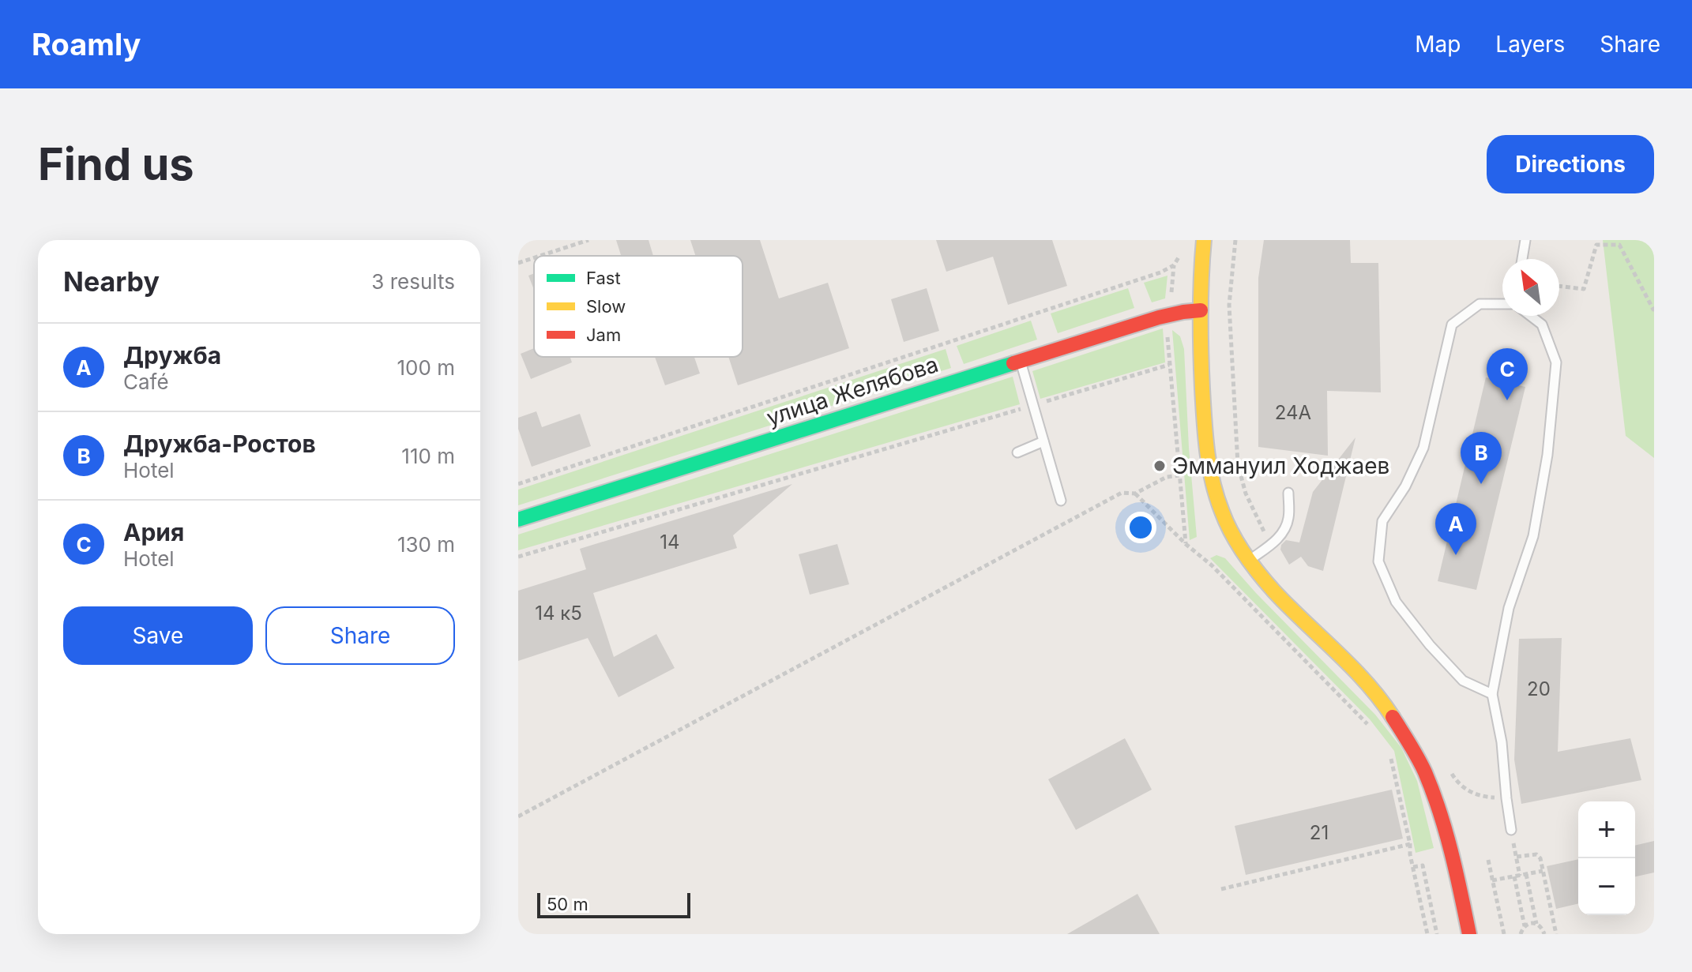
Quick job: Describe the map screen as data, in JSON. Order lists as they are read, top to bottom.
{
  "streets": {
    "main road": ["улица Желябова"]
  },
  "places": ["Эммануил Ходжаев"],
  "house_numbers": [
    "24А",
    "14",
    "14 к5",
    "20",
    "21"
  ],
  "legend": ["Fast", "Slow", "Jam"],
  "scale_bar": "50 m",
  "north": "top left",
  "page": {
    "header": "Roamly",
    "nav": ["Map", "Layers", "Share"],
    "buttons": [
      "Directions",
      ["Save", "Share"]
    ],
    "title": "Find us",
    "heading": ["Nearby", "3 results"],
    "list": [
      {
        "mark": "A",
        "name": "Дружба",
        "note": "Café",
        "value": "100 m"
      },
      {
        "mark": "B",
        "name": "Дружба-Ростов",
        "note": "Hotel",
        "value": "110 m"
      },
      {
        "mark": "C",
        "name": "Ария",
        "note": "Hotel",
        "value": "130 m"
      }
    ],
    "pins": ["C", "B", "A"],
    "map_buttons": ["+", "−"],
    "scale": "50 m"
  }
}
